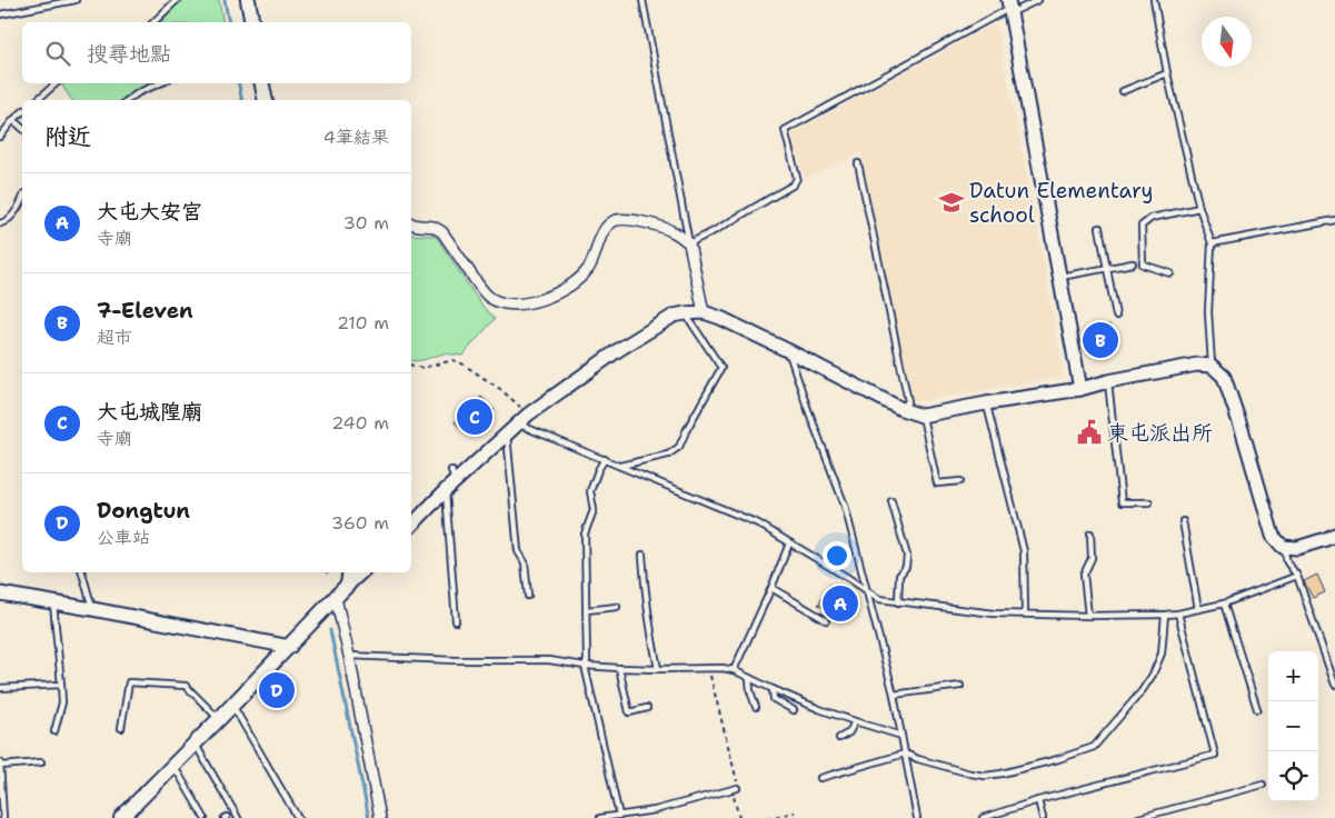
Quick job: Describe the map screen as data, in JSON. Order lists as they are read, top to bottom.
{
  "places": {
    "school or university": ["Datun Elementary school"],
    "public building": ["東屯派出所"]
  },
  "north": "bottom",
  "page": {
    "search": "搜尋地點",
    "heading": ["附近", "4筆結果"],
    "list": [
      {
        "mark": "A",
        "name": "大屯大安宮",
        "note": "寺廟",
        "value": "30 m"
      },
      {
        "mark": "B",
        "name": "7-Eleven",
        "note": "超市",
        "value": "210 m"
      },
      {
        "mark": "C",
        "name": "大屯城隍廟",
        "note": "寺廟",
        "value": "240 m"
      },
      {
        "mark": "D",
        "name": "Dongtun",
        "note": "公車站",
        "value": "360 m"
      }
    ],
    "pins": [
      "B",
      "C",
      "A",
      "D"
    ],
    "map_buttons": ["+", "−"]
  }
}
